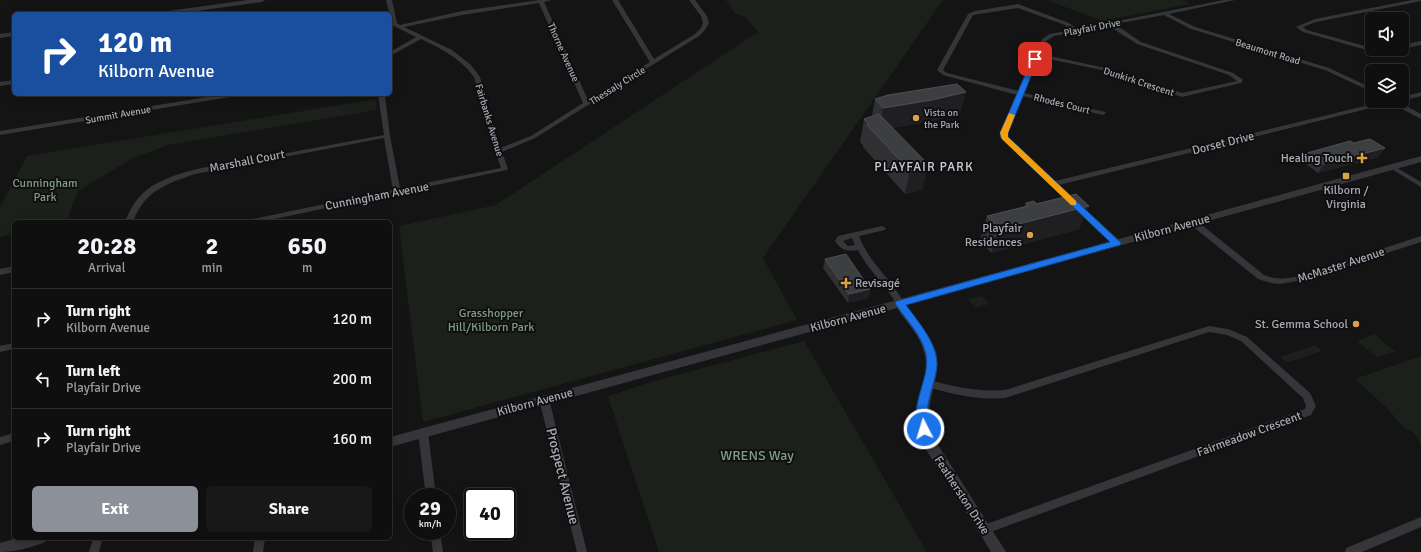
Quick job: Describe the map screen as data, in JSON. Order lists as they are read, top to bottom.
{
  "streets": {
    "street": [
      "Playfair Drive",
      "Beaumont Road",
      "Thorne Avenue",
      "Dunkirk Crescent",
      "Thessaly Circle",
      "Rhodes Court",
      "Summit Avenue",
      "Fairbanks Avenue",
      "Dorset Drive",
      "Marshall Court",
      "Cunningham Avenue",
      "Kilborn Avenue",
      "McMaster Avenue",
      "Fairmeadow Crescent",
      "Prospect Avenue",
      "Featherston Drive"
    ]
  },
  "crossings": [
    ["Playfair Drive", "Beaumont Road"],
    ["Playfair Drive", "Dunkirk Crescent"],
    ["Playfair Drive", "Rhodes Court"],
    ["Playfair Drive", "Dorset Drive"],
    ["Playfair Drive", "Kilborn Avenue"],
    ["Thorne Avenue", "Thessaly Circle"],
    ["Thessaly Circle", "Fairbanks Avenue"],
    ["Fairbanks Avenue", "Cunningham Avenue"],
    ["Kilborn Avenue", "McMaster Avenue"],
    ["Kilborn Avenue", "Prospect Avenue"],
    ["Kilborn Avenue", "Featherston Drive"],
    ["Fairmeadow Crescent", "Featherston Drive"]
  ],
  "districts": ["PLAYFAIR PARK"],
  "parks": ["Cunningham Park", "Grasshopper Hill/Kilborn Park", "WRENS Way"],
  "places": {
    "other": ["Vista on the Park", "Playfair Residences", "St. Gemma School"],
    "health": ["Healing Touch", "Revisagé"],
    "transit": ["Kilborn / Virginia"]
  },
  "page": {
    "turn": ["120 m", "Kilborn Avenue"],
    "eta": [
      "20:28",
      "Arrival",
      "2",
      "min",
      "650",
      "m"
    ],
    "list": [
      {
        "name": "Turn right",
        "note": "Kilborn Avenue",
        "value": "120 m"
      },
      {
        "name": "Turn left",
        "note": "Playfair Drive",
        "value": "200 m"
      },
      {
        "name": "Turn right",
        "note": "Playfair Drive",
        "value": "160 m"
      }
    ],
    "buttons": ["Exit", "Share"],
    "speed": "29 km/h",
    "limit": "40"
  }
}
